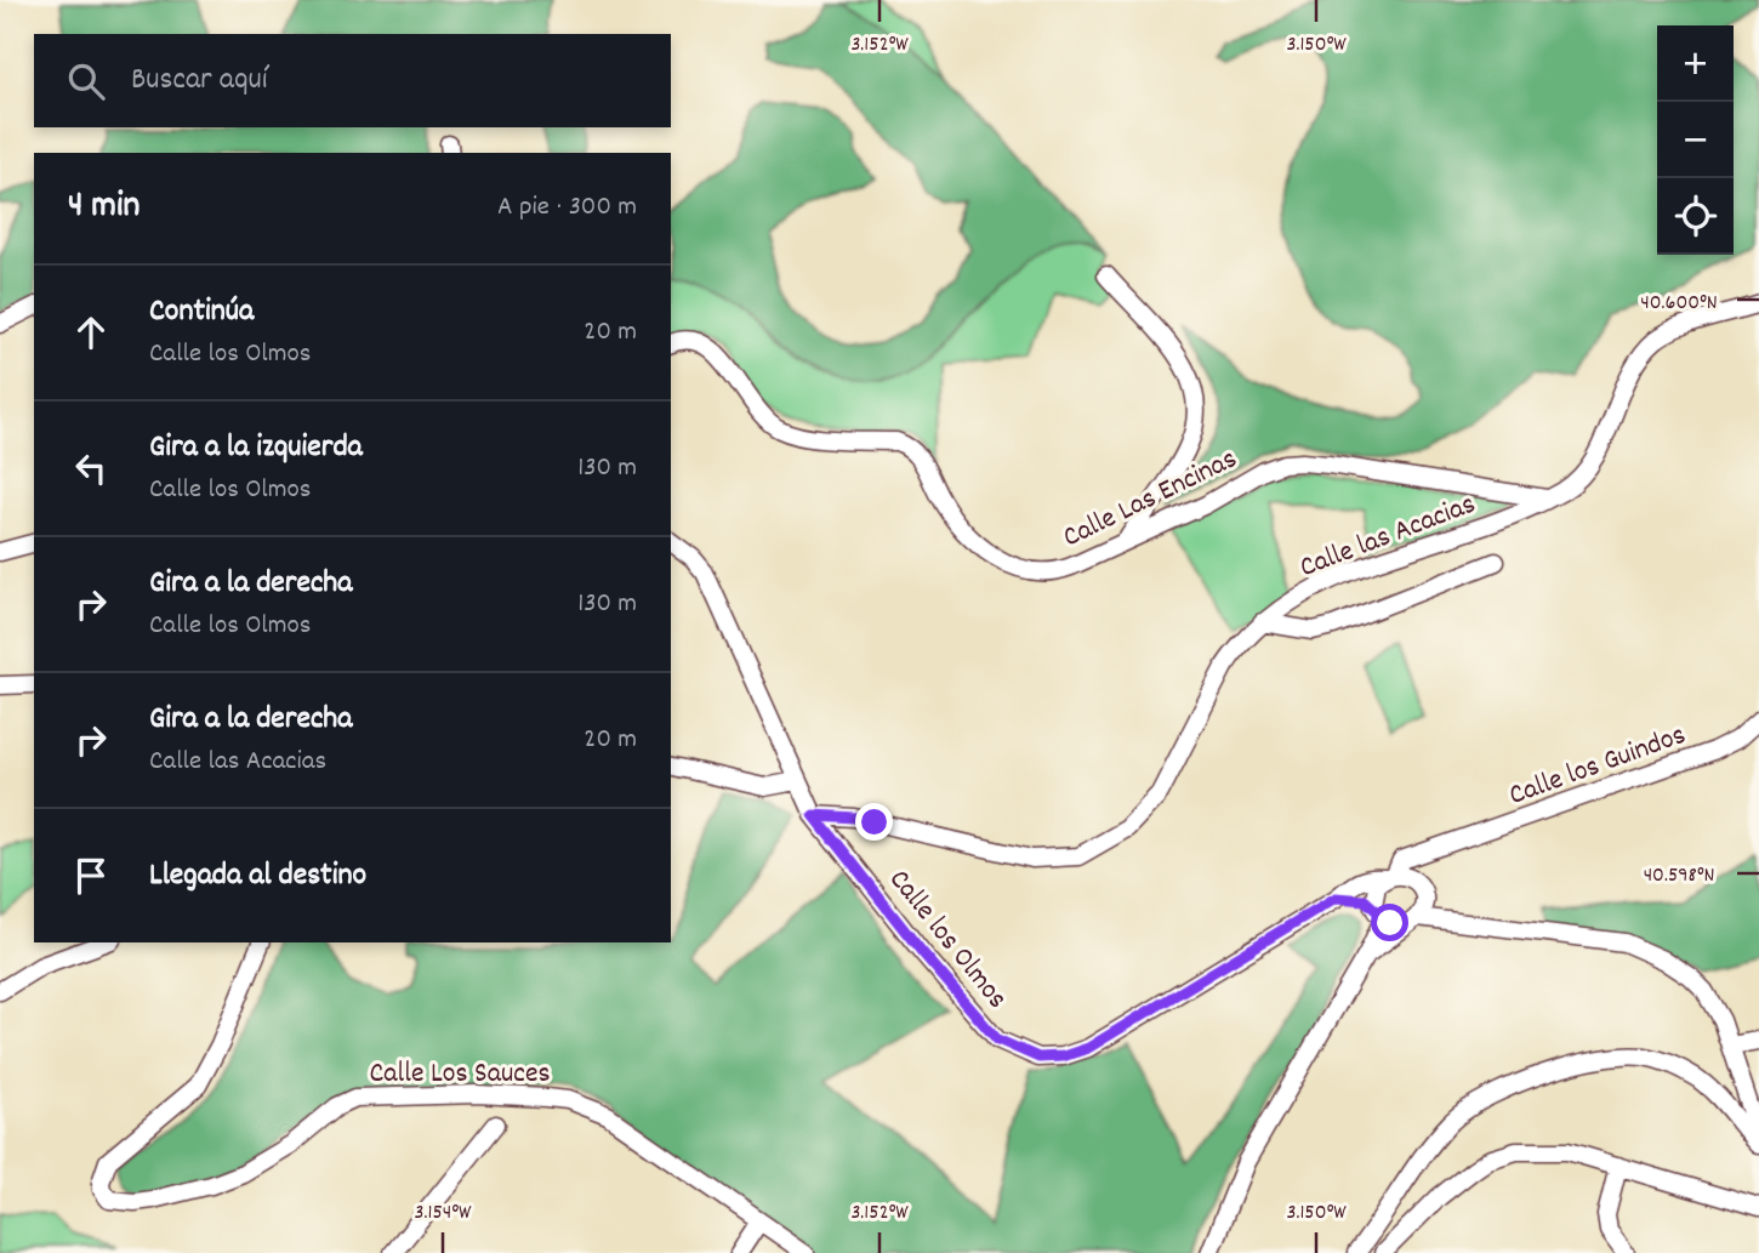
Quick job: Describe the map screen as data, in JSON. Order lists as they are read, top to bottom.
{
  "streets": {
    "street": [
      "Calle Las Encinas",
      "Calle las Acacias",
      "Calle los Guindos",
      "Calle los Olmos",
      "Calle Los Sauces"
    ]
  },
  "crossings": [
    ["Calle Las Encinas", "Calle las Acacias"],
    ["Calle las Acacias", "Calle los Olmos"],
    ["Calle los Guindos", "Calle los Olmos"]
  ],
  "page": {
    "map_buttons": ["+", "−"],
    "search": "Buscar aquí",
    "heading": ["4 min", "A pie · 300 m"],
    "list": [
      ["Continúa", "Calle los Olmos", "20 m"],
      ["Gira a la izquierda", "Calle los Olmos", "130 m"],
      ["Gira a la derecha", "Calle los Olmos", "130 m"],
      ["Gira a la derecha", "Calle las Acacias", "20 m"],
      "Llegada al destino"
    ]
  },
  "coordinates": [
    "3.152°W",
    "3.150°W",
    "40.600°N",
    "40.598°N",
    "3.154°W"
  ]
}
